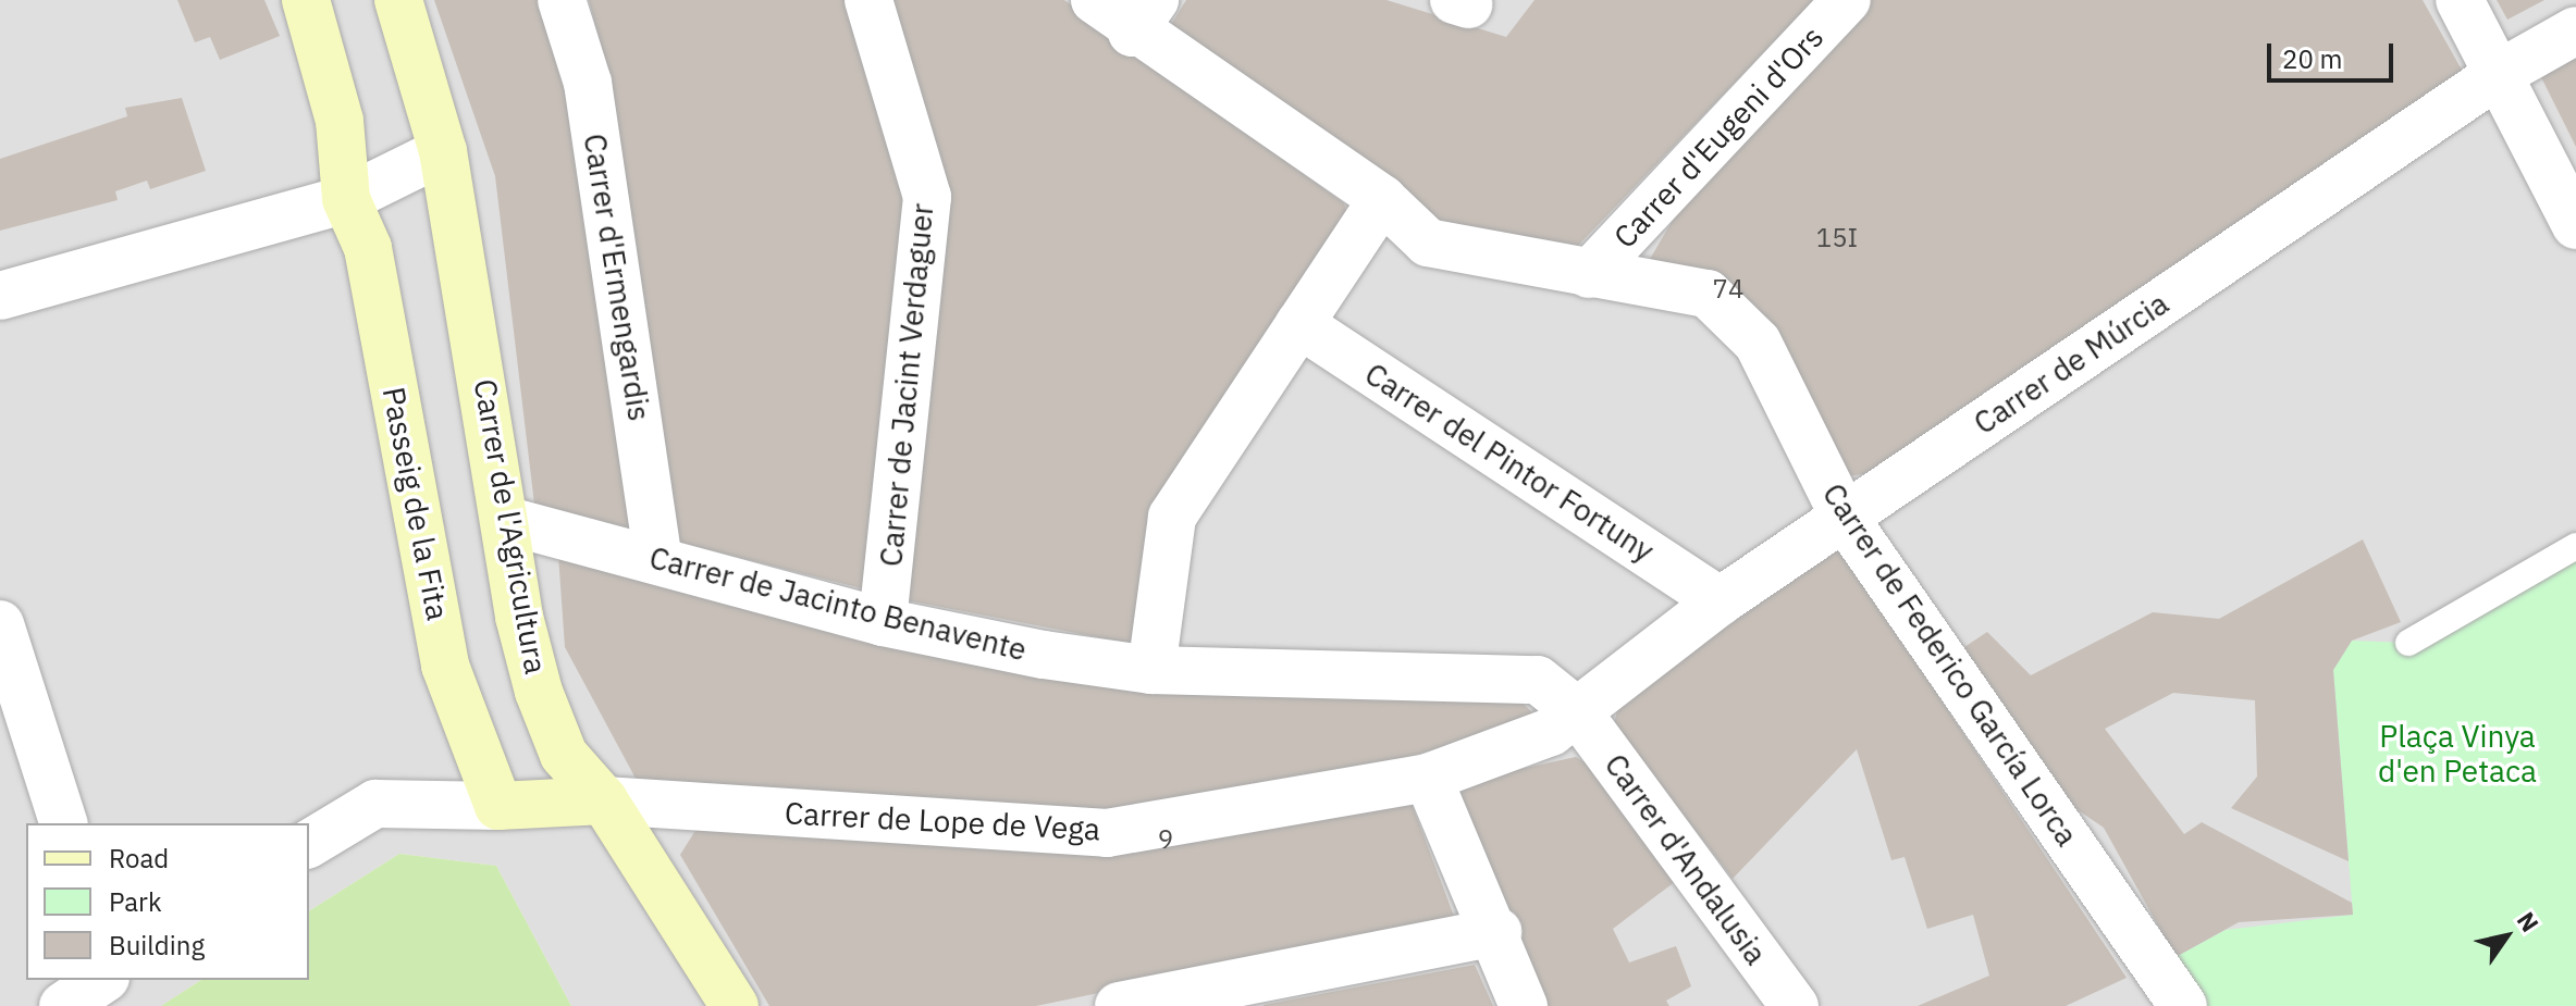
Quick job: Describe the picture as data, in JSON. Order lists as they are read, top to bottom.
{
  "streets": {
    "street": [
      "Carrer d'Eugeni d'Ors",
      "Carrer d'Ermengardis",
      "Carrer de Múrcia",
      "Carrer de Jacint Verdaguer",
      "Carrer del Pintor Fortuny",
      "Passeig de la Fita",
      "Carrer de l'Agricultura",
      "Carrer de Jacinto Benavente",
      "Carrer de Federico García Lorca",
      "Carrer de Lope de Vega",
      "Carrer d'Andalusia"
    ]
  },
  "crossings": [
    ["Carrer d'Eugeni d'Ors", "Carrer de Federico García Lorca"],
    ["Carrer d'Ermengardis", "Carrer de Jacinto Benavente"],
    ["Carrer de Múrcia", "Carrer del Pintor Fortuny"],
    ["Carrer de Múrcia", "Carrer de Jacinto Benavente"],
    ["Carrer de Múrcia", "Carrer de Federico García Lorca"],
    ["Carrer de Múrcia", "Carrer de Lope de Vega"],
    ["Carrer de Múrcia", "Carrer d'Andalusia"],
    ["Carrer de Jacint Verdaguer", "Carrer de Jacinto Benavente"],
    ["Passeig de la Fita", "Carrer de Lope de Vega"],
    ["Carrer de l'Agricultura", "Carrer de Jacinto Benavente"],
    ["Carrer de l'Agricultura", "Carrer de Lope de Vega"],
    ["Carrer de Jacinto Benavente", "Carrer de Lope de Vega"],
    ["Carrer de Jacinto Benavente", "Carrer d'Andalusia"],
    ["Carrer de Lope de Vega", "Carrer d'Andalusia"]
  ],
  "parks": ["Plaça Vinya d'en Petaca"],
  "house_numbers": ["15I", "74", "9"],
  "legend": ["Road", "Park", "Building"],
  "scale_bar": "20 m",
  "north": "top right"
}
